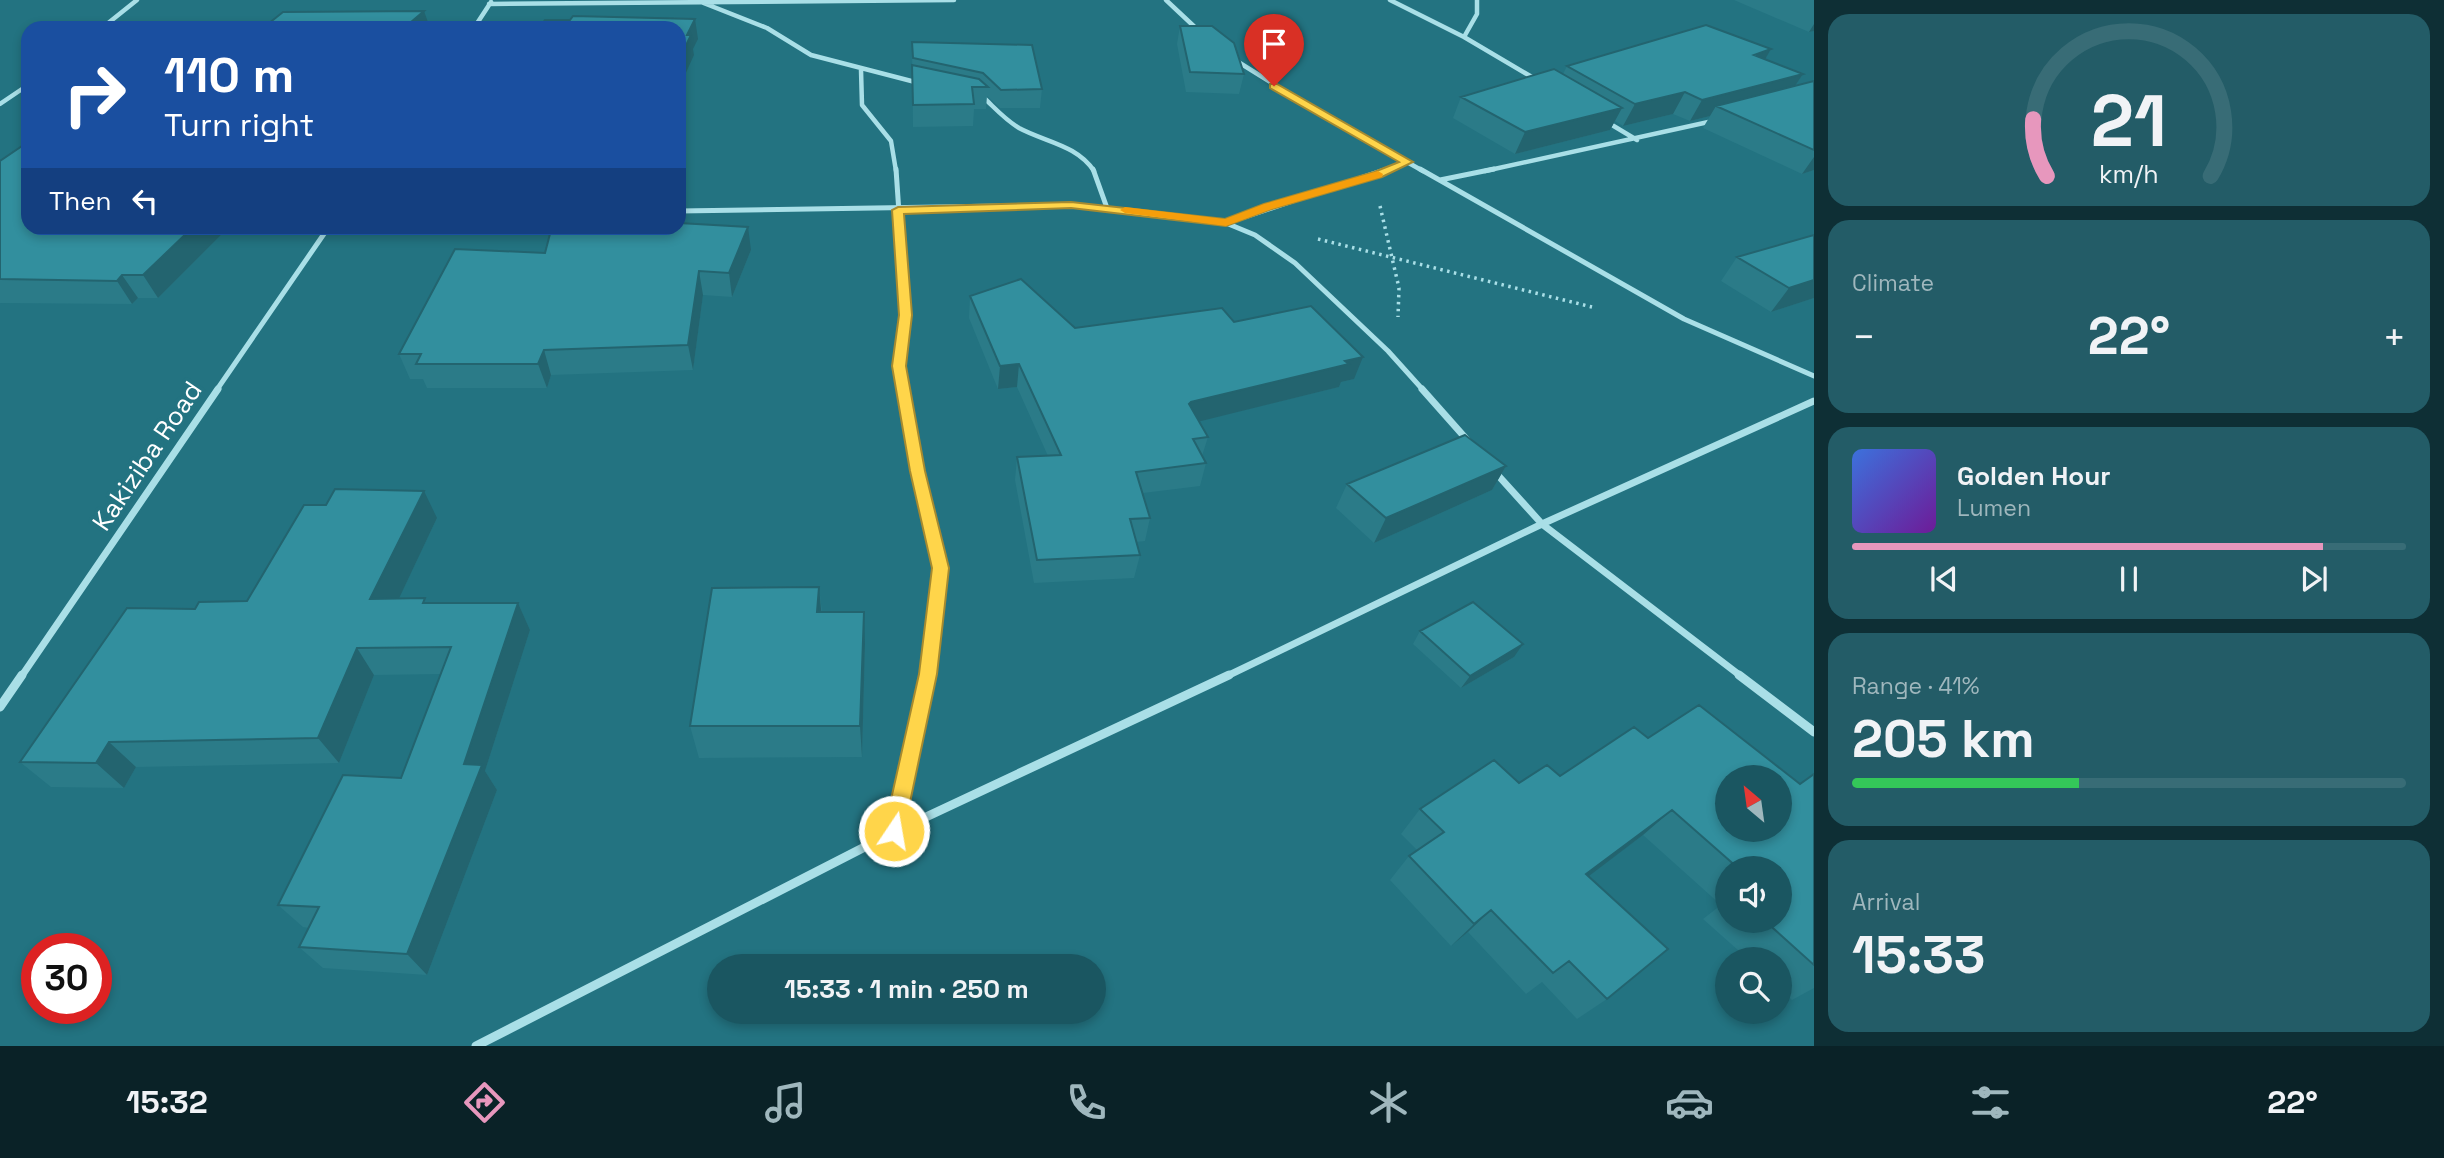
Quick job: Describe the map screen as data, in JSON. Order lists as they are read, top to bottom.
{
  "streets": {
    "street": ["Kakiziba Road"]
  },
  "north": "top left",
  "page": {
    "turn": ["110 m", "Turn right"],
    "then": "Then",
    "tile": [
      "Climate",
      ["Range · 41%", "205 km"],
      ["Arrival", "15:33"]
    ],
    "heat": ["−", "22°", "+"],
    "song": ["Golden Hour", "Lumen"],
    "limit": "30",
    "trip": "15:33 · 1 min · 250 m",
    "tabs": ["15:32", "22°"],
    "gauge": ["21", "km/h"]
  }
}
